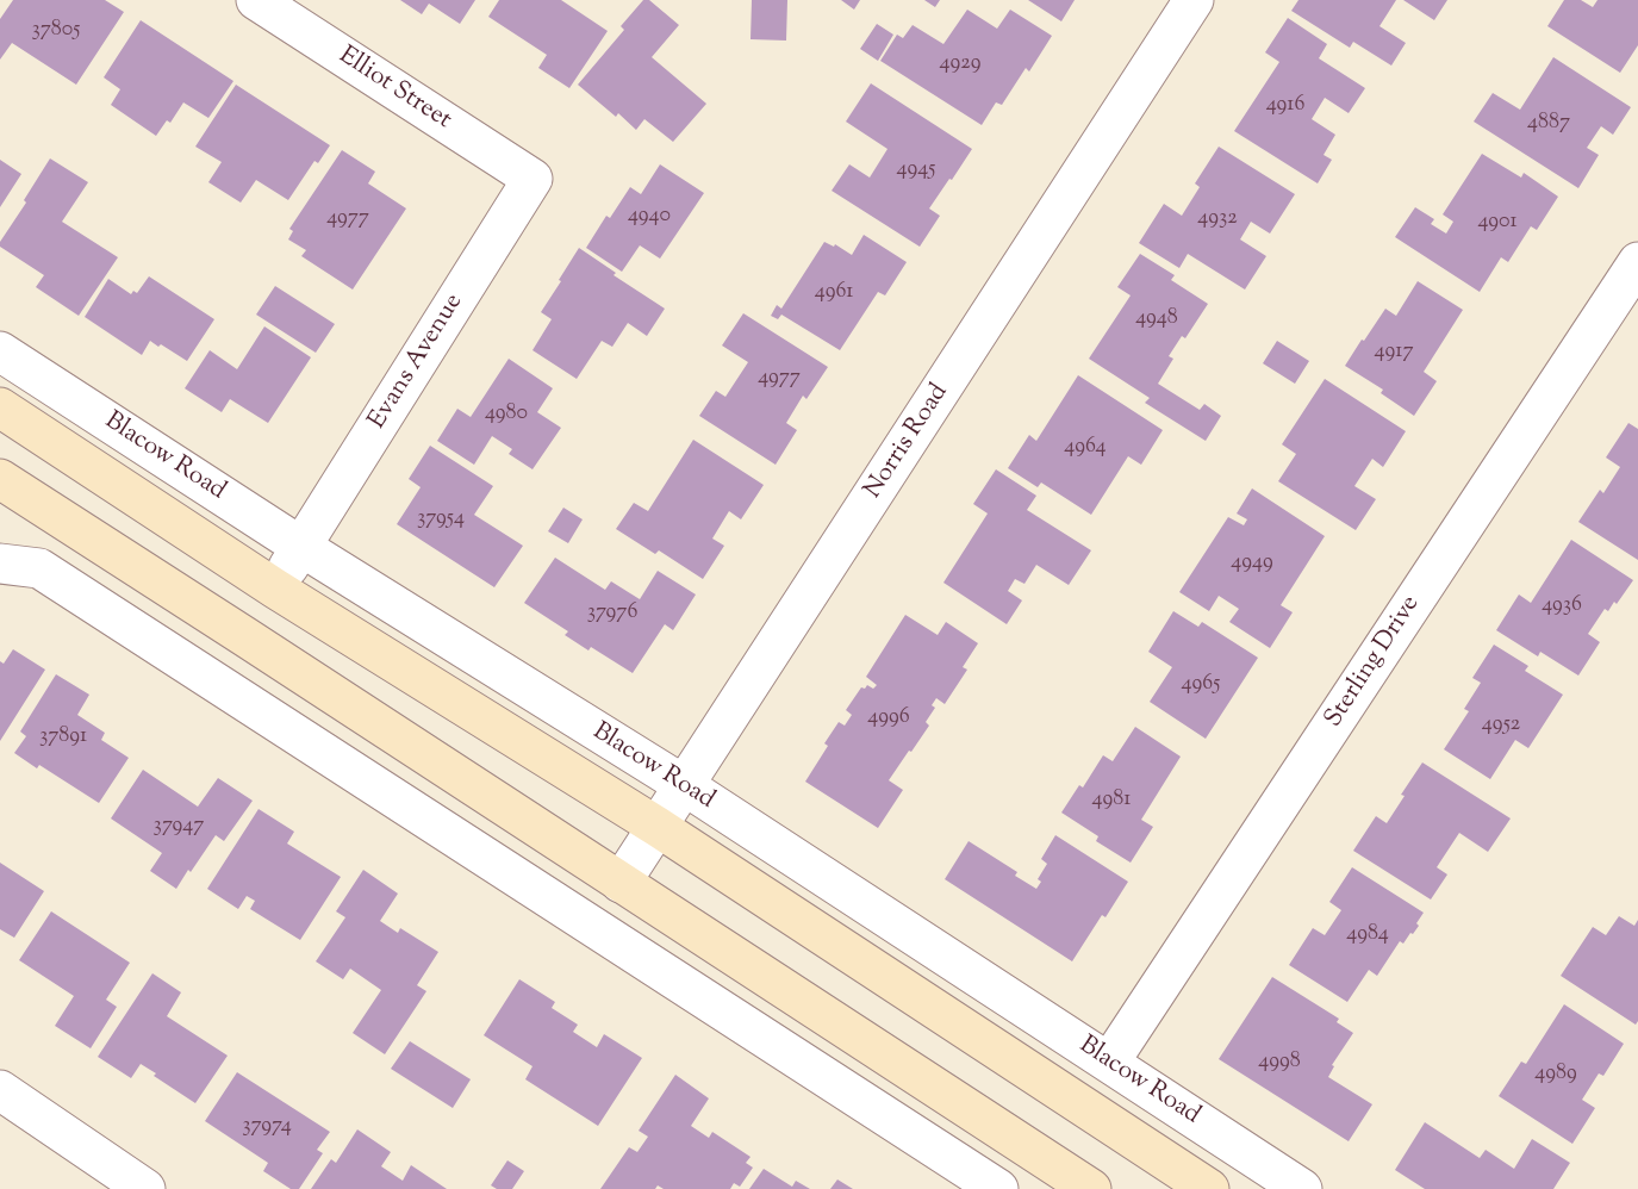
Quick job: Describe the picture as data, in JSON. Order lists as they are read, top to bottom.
{
  "streets": {
    "main road": ["Blacow Road"],
    "street": [
      "Elliot Street",
      "Evans Avenue",
      "Norris Road",
      "Sterling Drive"
    ]
  },
  "crossings": [
    ["Elliot Street", "Evans Avenue"],
    ["Evans Avenue", "Blacow Road"],
    ["Norris Road", "Blacow Road"],
    ["Blacow Road", "Sterling Drive"]
  ],
  "house_numbers": [
    "37805",
    "4929",
    "4916",
    "4887",
    "4945",
    "4940",
    "4977",
    "4932",
    "4901",
    "4961",
    "4948",
    "4917",
    "4977",
    "4980",
    "4964",
    "37954",
    "4949",
    "4936",
    "37976",
    "4965",
    "4996",
    "4952",
    "37891",
    "4981",
    "37947",
    "4984",
    "4998",
    "4989",
    "37974"
  ]
}
